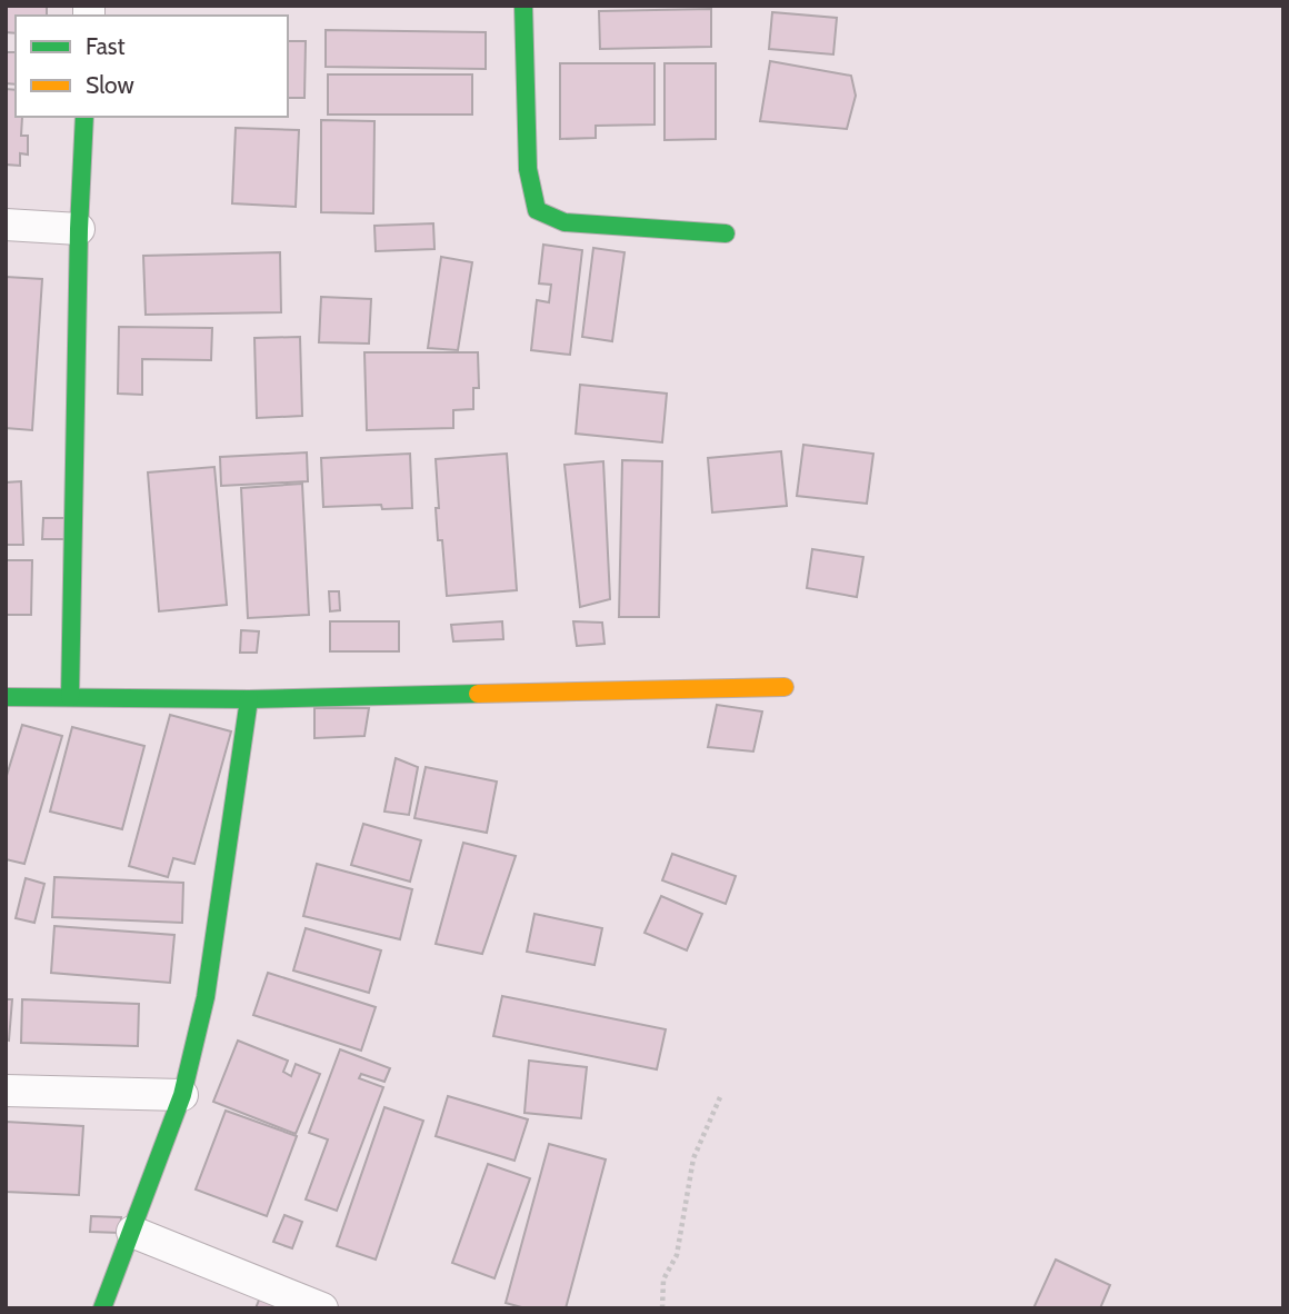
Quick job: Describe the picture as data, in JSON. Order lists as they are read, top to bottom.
{
  "legend": ["Fast", "Slow"]
}
